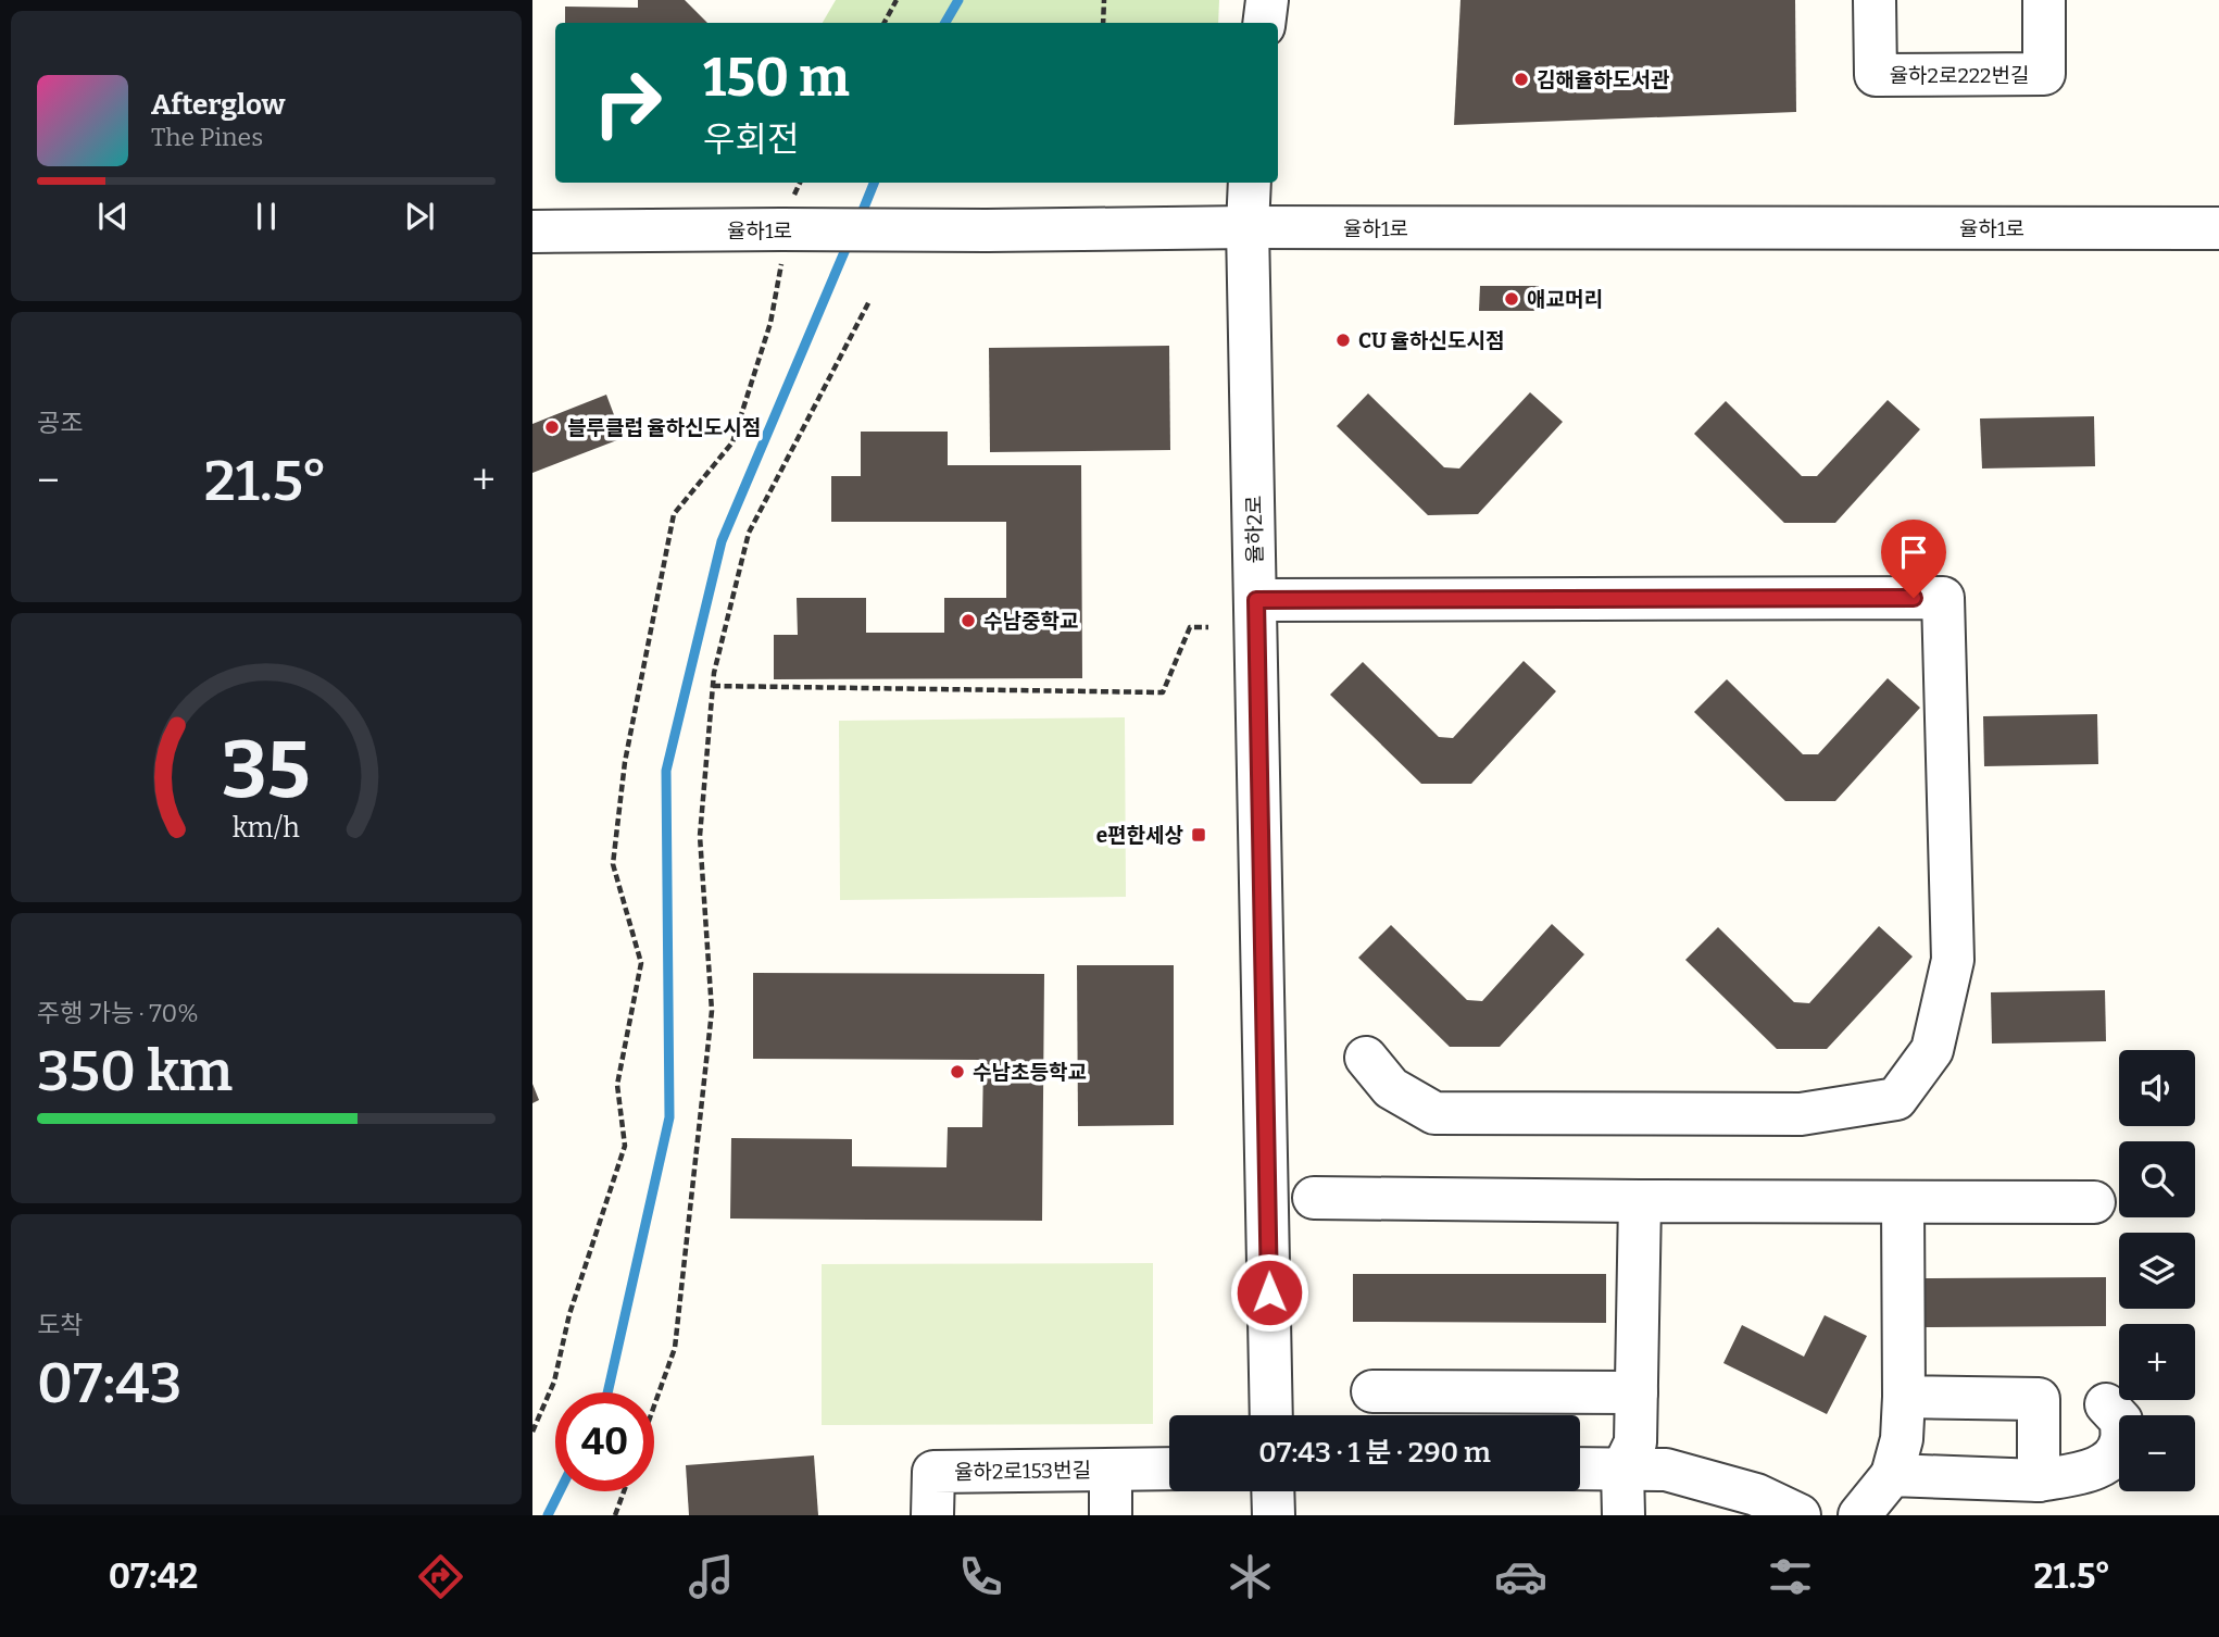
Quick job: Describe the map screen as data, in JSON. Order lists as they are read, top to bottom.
{
  "streets": {
    "street": [
      "율하2로222번길",
      "율하1로",
      "율하2로",
      "율하2로153번길"
    ]
  },
  "crossings": [
    ["율하1로", "율하2로"]
  ],
  "places": {
    "other": [
      "김해율하도서관",
      "애교머리",
      "CU 율하신도시점",
      "블루클럽 율하신도시점",
      "수남중학교",
      "수남초등학교"
    ],
    "transit": ["e편한세상"]
  },
  "page": {
    "turn": ["150 m", "우회전"],
    "song": ["Afterglow", "The Pines"],
    "tile": [
      "공조",
      ["주행 가능 · 70%", "350 km"],
      ["도착", "07:43"]
    ],
    "heat": ["−", "21.5°", "+"],
    "map_buttons": ["+", "−"],
    "limit": "40",
    "trip": "07:43 · 1 분 · 290 m",
    "tabs": ["07:42", "21.5°"],
    "gauge": ["35", "km/h"]
  }
}
